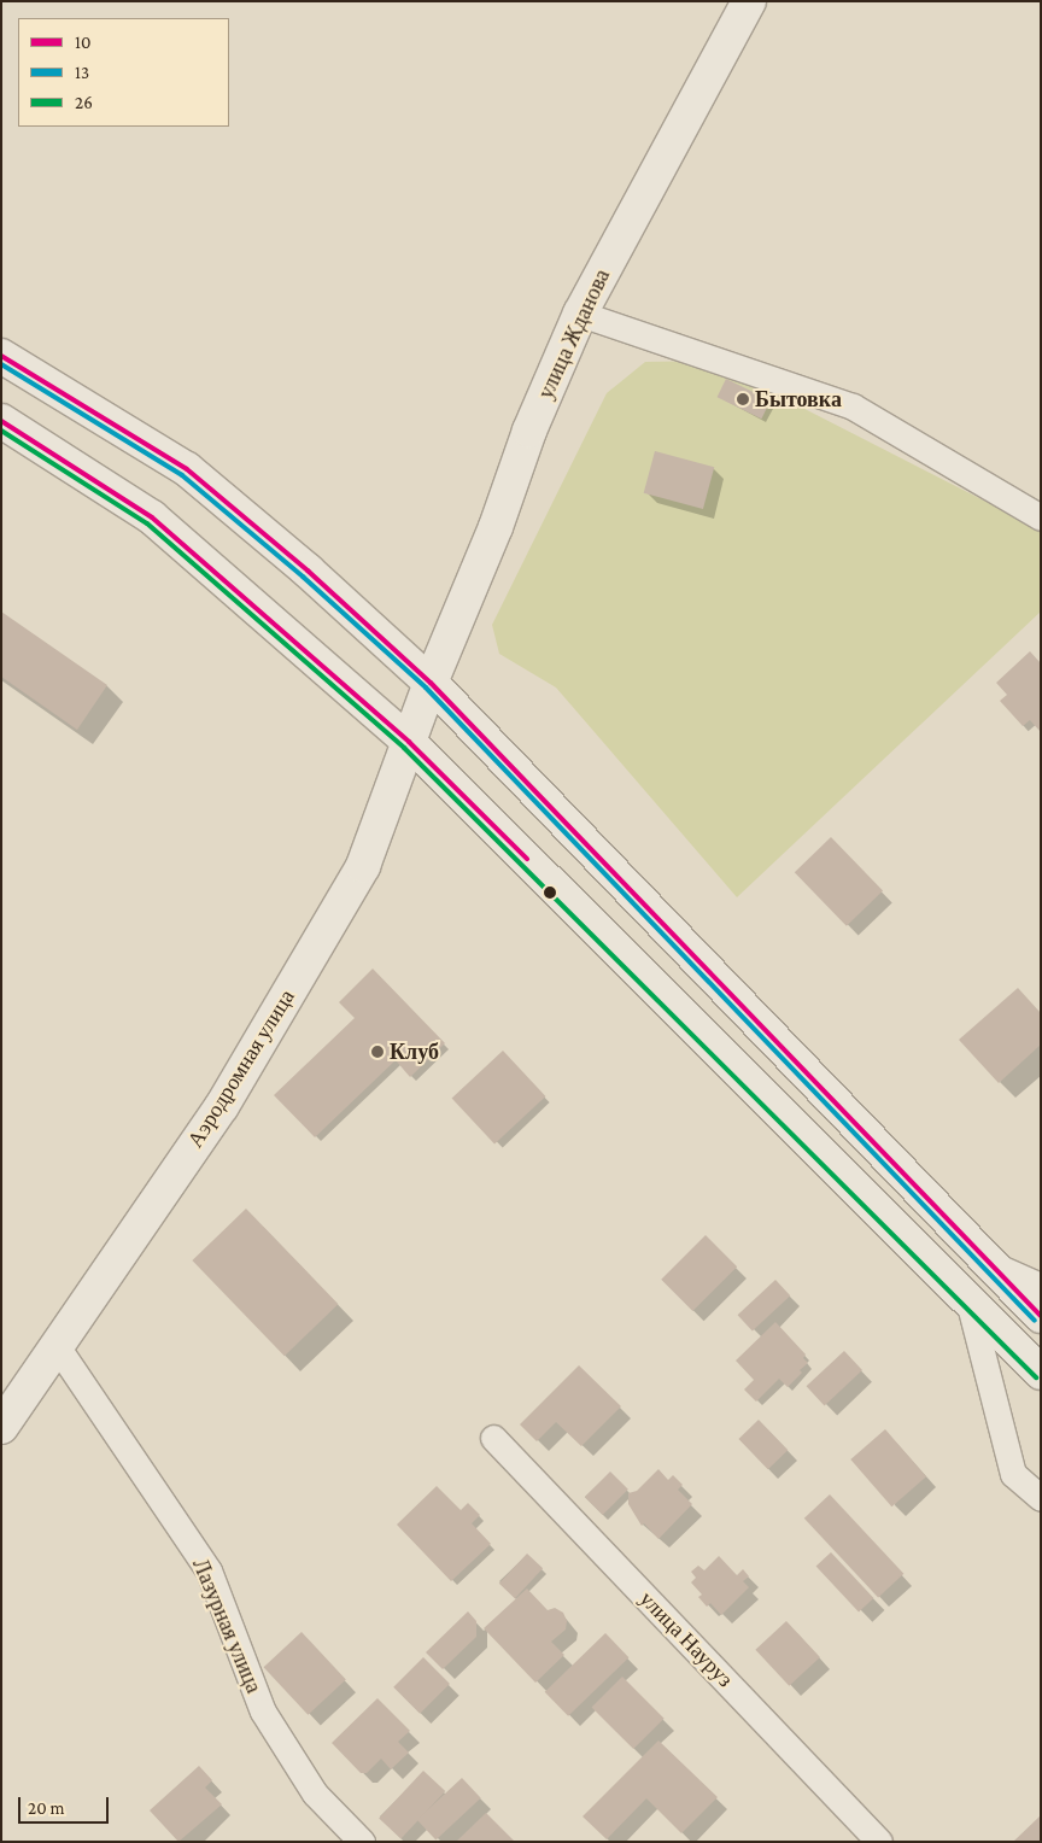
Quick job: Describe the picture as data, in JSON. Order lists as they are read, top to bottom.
{
  "streets": {
    "main road": ["улица Жданова", "Аэродромная улица"],
    "street": ["Лазурная улица", "улица Науруз"]
  },
  "crossings": [
    ["улица Жданова", "Аэродромная улица"],
    ["Аэродромная улица", "Лазурная улица"]
  ],
  "places": ["Бытовка", "Клуб"],
  "lines": ["transit line 10", "transit line 13", "transit line 26"],
  "legend": ["10", "13", "26"],
  "scale_bar": "20 m"
}
